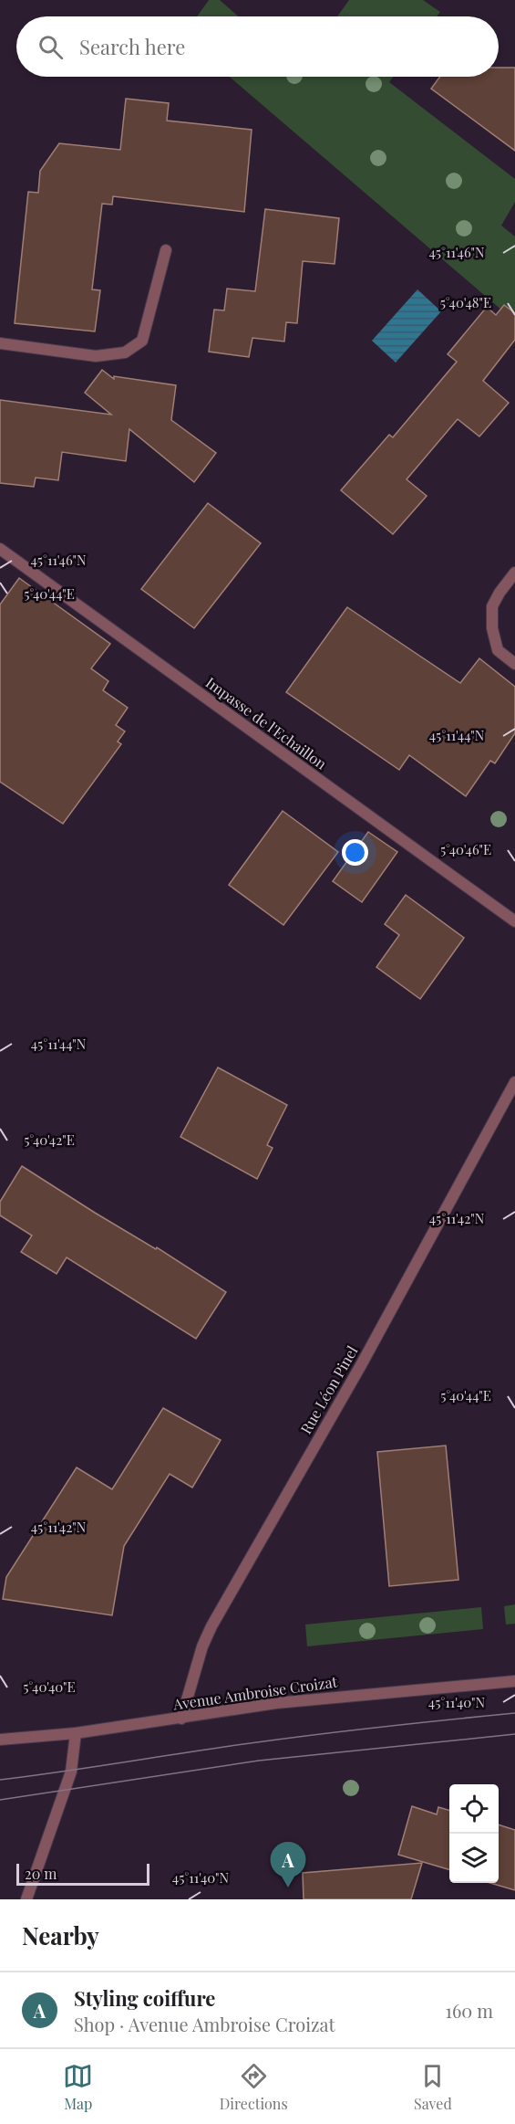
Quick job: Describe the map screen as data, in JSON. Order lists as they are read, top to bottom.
{
  "streets": {
    "street": ["Impasse de l'Echaillon", "Rue Léon Pinel", "Avenue Ambroise Croizat"]
  },
  "crossings": [
    ["Rue Léon Pinel", "Avenue Ambroise Croizat"]
  ],
  "scale_bar": "20 m",
  "page": {
    "search": "Search here",
    "pins": "A",
    "scale": "20 m",
    "heading": "Nearby",
    "list": [
      {
        "mark": "A",
        "name": "Styling coiffure",
        "note": "Shop · Avenue Ambroise Croizat",
        "value": "160 m"
      }
    ],
    "nav": ["Map", "Directions", "Saved"]
  },
  "coordinates": [
    "45°11'46\"N",
    "5°40'48\"E",
    "5°40'44\"E",
    "45°11'44\"N",
    "5°40'46\"E",
    "5°40'42\"E",
    "45°11'42\"N",
    "5°40'40\"E",
    "45°11'40\"N"
  ]
}
